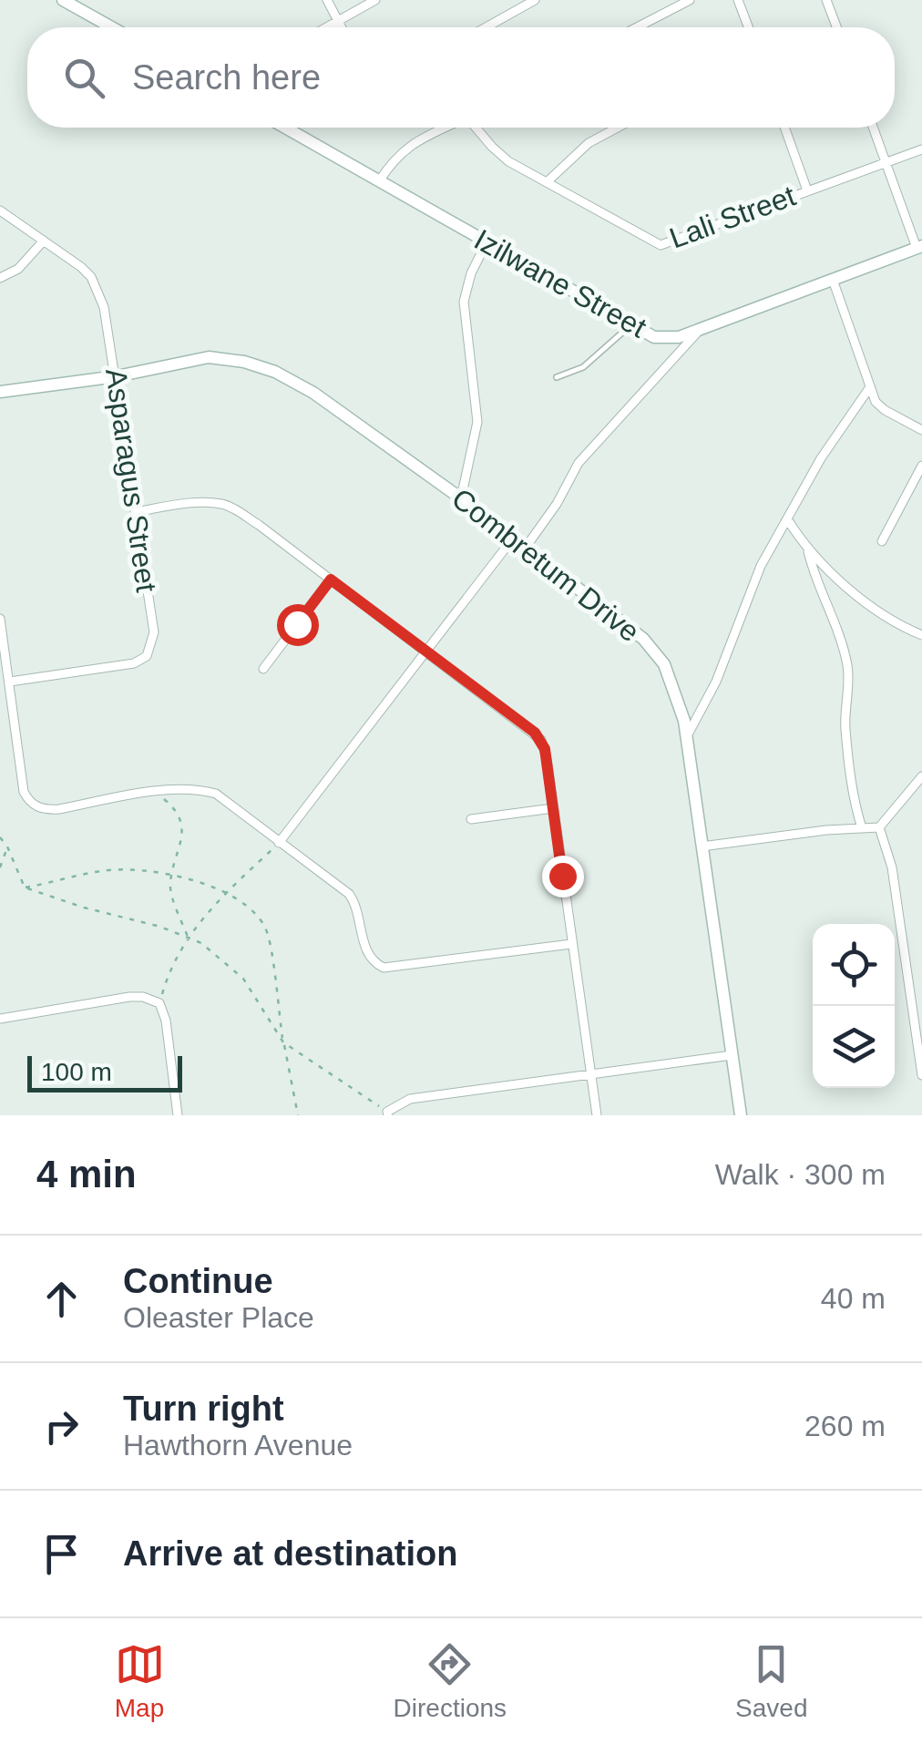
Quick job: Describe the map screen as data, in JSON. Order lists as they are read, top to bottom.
{
  "streets": {
    "street": [
      "Lali Street",
      "Izilwane Street",
      "Asparagus Street",
      "Combretum Drive"
    ]
  },
  "crossings": [
    ["Asparagus Street", "Combretum Drive"]
  ],
  "scale_bar": "100 m",
  "page": {
    "search": "Search here",
    "scale": "100 m",
    "heading": ["4 min", "Walk · 300 m"],
    "list": [
      ["Continue", "Oleaster Place", "40 m"],
      ["Turn right", "Hawthorn Avenue", "260 m"],
      "Arrive at destination"
    ],
    "nav": ["Map", "Directions", "Saved"]
  }
}
